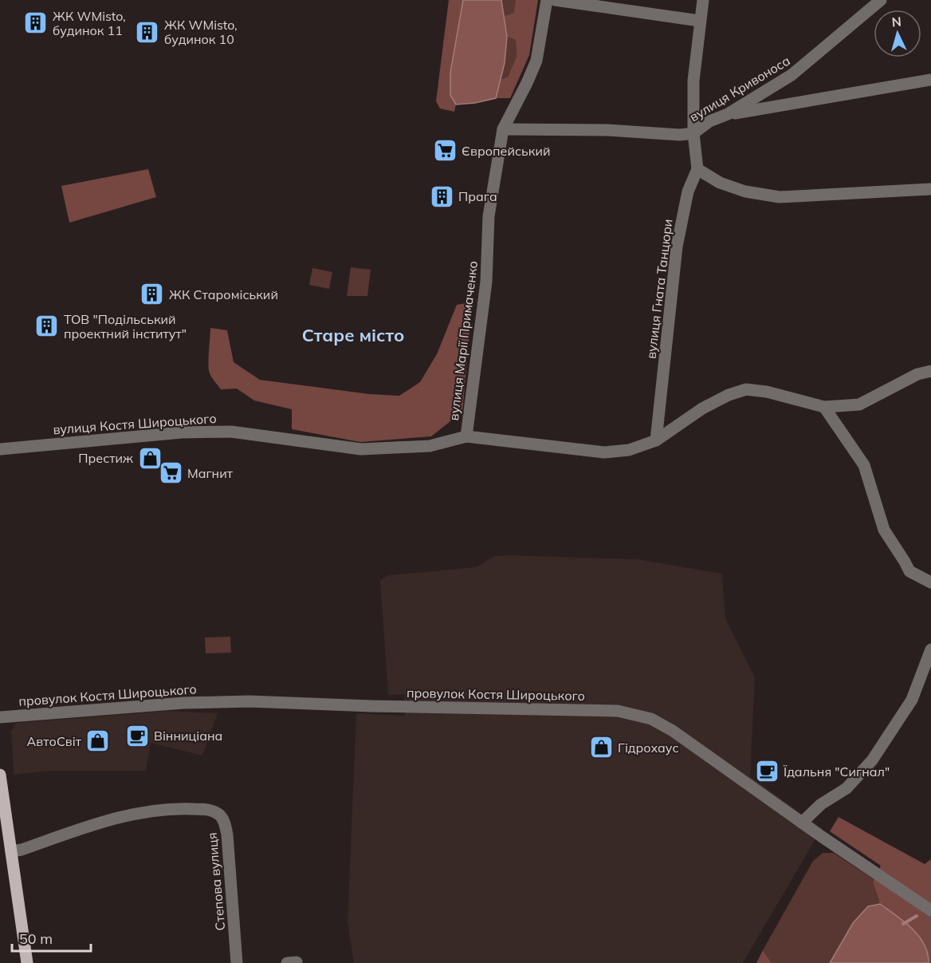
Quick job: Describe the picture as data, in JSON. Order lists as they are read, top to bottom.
{
  "streets": {
    "street": [
      "вулиця Кривоноса",
      "вулиця Гната Танцюри",
      "вулиця Марії Примаченко",
      "вулиця Костя Широцького",
      "провулок Костя Широцького",
      "Степова вулиця"
    ]
  },
  "crossings": [
    ["вулиця Кривоноса", "вулиця Гната Танцюри"],
    ["вулиця Кривоноса", "вулиця Марії Примаченко"],
    ["вулиця Гната Танцюри", "вулиця Костя Широцького"],
    ["вулиця Марії Примаченко", "вулиця Костя Широцького"]
  ],
  "districts": ["Старе місто"],
  "places": {
    "building": [
      "ЖК WMisto, будинок 11",
      "ЖК WMisto, будинок 10",
      "Прага",
      "ЖК Староміський",
      "ТОВ \"Подільський проектний інститут\""
    ],
    "supermarket": ["Європейський", "Магнит"],
    "shop": ["Престиж", "АвтоСвіт", "Гідрохаус"],
    "cafe": ["Вінниціана", "Їдальня \"Сигнал\""]
  },
  "scale_bar": "50 m",
  "north": "top"
}
